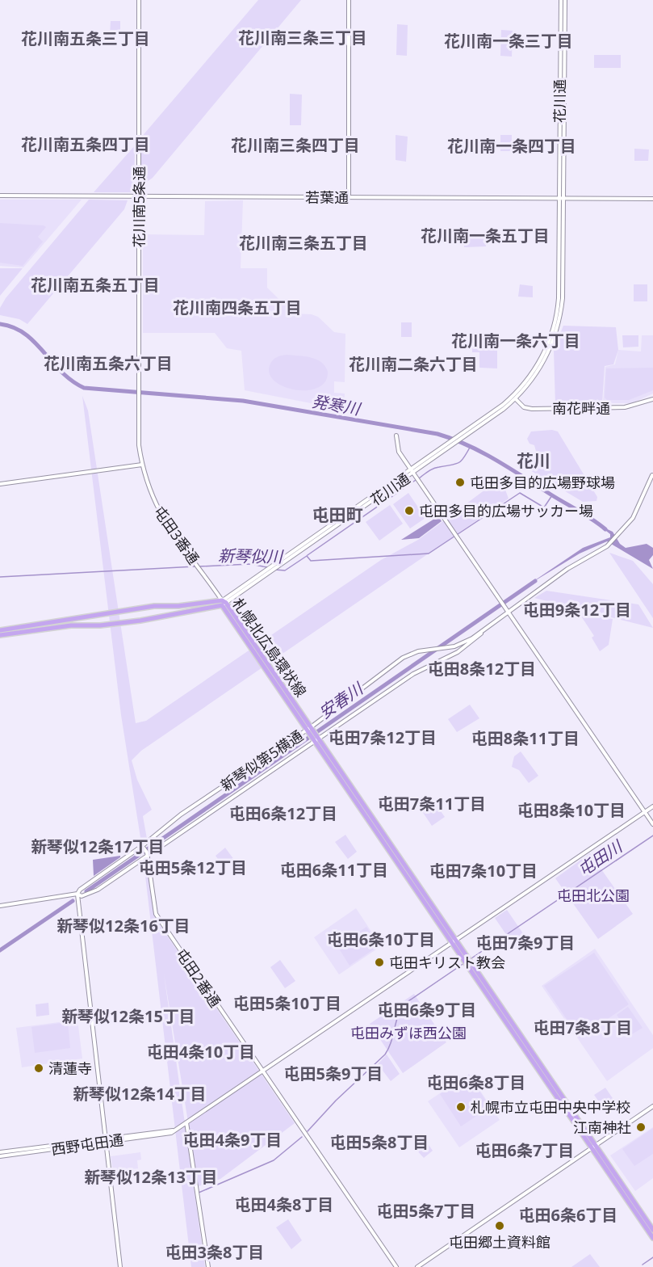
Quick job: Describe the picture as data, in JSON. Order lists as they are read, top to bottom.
{
  "streets": {
    "main road": ["札幌北広島環状線"],
    "street": [
      "花川通",
      "若葉通",
      "花川南5条通",
      "南花畔通",
      "屯田3番通",
      "新琴似第5横通",
      "屯田2番通",
      "西野屯田通"
    ]
  },
  "crossings": [
    ["花川通", "若葉通"],
    ["花川通", "南花畔通"],
    ["花川通", "屯田3番通"],
    ["花川通", "札幌北広島環状線"],
    ["若葉通", "花川南5条通"],
    ["花川南5条通", "屯田3番通"],
    ["屯田3番通", "札幌北広島環状線"],
    ["札幌北広島環状線", "新琴似第5横通"],
    ["札幌北広島環状線", "西野屯田通"],
    ["新琴似第5横通", "屯田2番通"],
    ["屯田2番通", "西野屯田通"]
  ],
  "districts": [
    "花川南三条三丁目",
    "花川南五条三丁目",
    "花川南一条三丁目",
    "花川南五条四丁目",
    "花川南三条四丁目",
    "花川南一条四丁目",
    "花川南一条五丁目",
    "花川南三条五丁目",
    "花川南五条五丁目",
    "花川南四条五丁目",
    "花川南一条六丁目",
    "花川南五条六丁目",
    "花川南二条六丁目",
    "花川",
    "屯田町",
    "屯田9条12丁目",
    "屯田8条12丁目",
    "屯田7条12丁目",
    "屯田8条11丁目",
    "屯田7条11丁目",
    "屯田8条10丁目",
    "屯田6条12丁目",
    "新琴似12条17丁目",
    "屯田5条12丁目",
    "屯田6条11丁目",
    "屯田7条10丁目",
    "新琴似12条16丁目",
    "屯田6条10丁目",
    "屯田7条9丁目",
    "屯田5条10丁目",
    "屯田6条9丁目",
    "新琴似12条15丁目",
    "屯田7条8丁目",
    "屯田4条10丁目",
    "屯田5条9丁目",
    "屯田6条8丁目",
    "新琴似12条14丁目",
    "屯田4条9丁目",
    "屯田5条8丁目",
    "屯田6条7丁目",
    "新琴似12条13丁目",
    "屯田4条8丁目",
    "屯田5条7丁目",
    "屯田6条6丁目",
    "屯田3条8丁目"
  ],
  "water": [
    "発寒川",
    "新琴似川",
    "安春川",
    "屯田川"
  ],
  "parks": ["屯田北公園", "屯田みずほ西公園"],
  "places": [
    "屯田多目的広場野球場",
    "屯田多目的広場サッカー場",
    "屯田キリスト教会",
    "清蓮寺",
    "札幌市立屯田中央中学校",
    "江南神社",
    "屯田郷土資料館"
  ]
}
